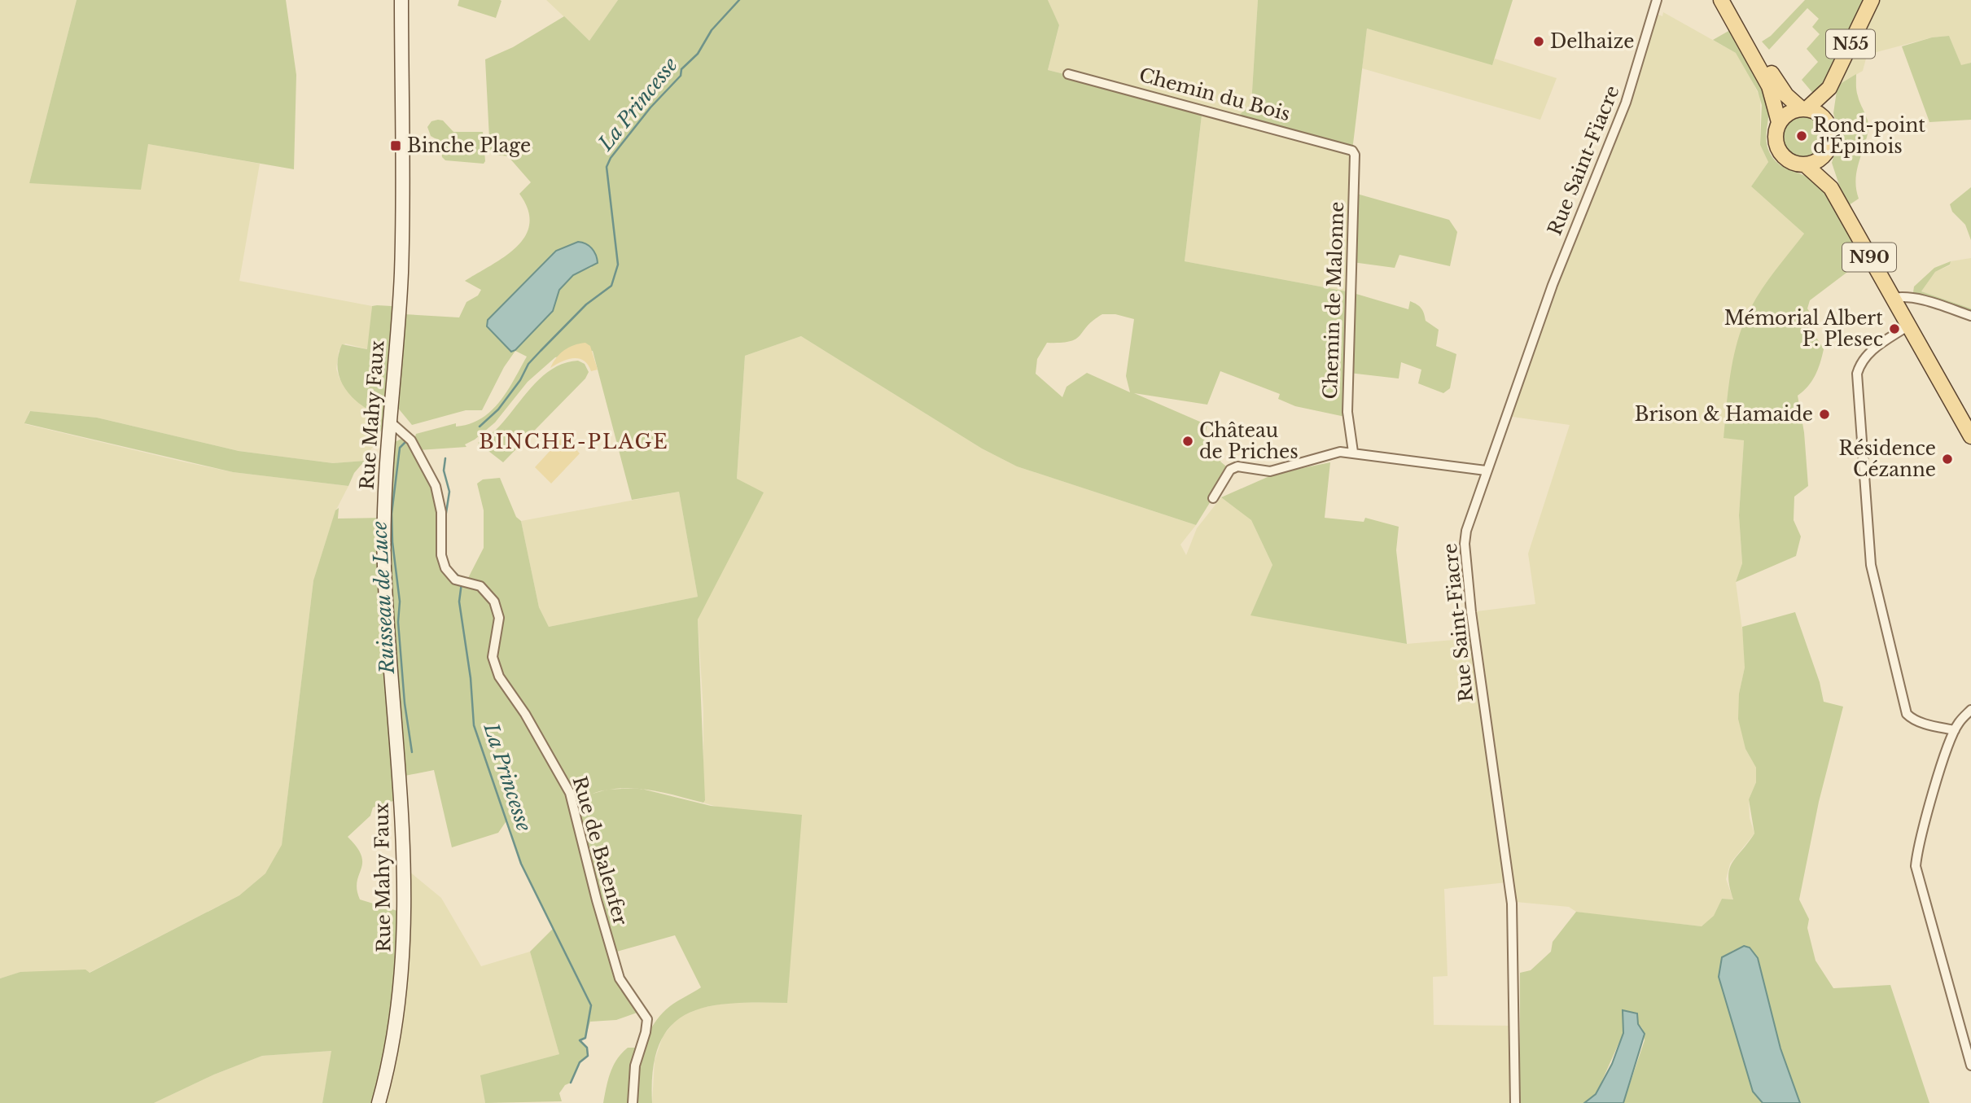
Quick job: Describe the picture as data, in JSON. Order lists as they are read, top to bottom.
{
  "streets": {
    "main road": ["N55", "N90"],
    "street": [
      "Chemin du Bois",
      "Rue Saint-Fiacre",
      "Chemin de Malonne",
      "Rue Mahy Faux",
      "Rue de Balenfer"
    ]
  },
  "crossings": [
    ["N55", "N90"],
    ["Chemin du Bois", "Chemin de Malonne"],
    ["Rue Mahy Faux", "Rue de Balenfer"]
  ],
  "districts": ["BINCHE-PLAGE"],
  "water": ["La Princesse", "Ruisseau de Luce"],
  "places": {
    "other": [
      "Delhaize",
      "Rond-point d'Épinois",
      "Mémorial Albert P. Plesec",
      "Brison & Hamaide",
      "Château de Priches",
      "Résidence Cézanne"
    ],
    "transit": ["Binche Plage"]
  }
}
